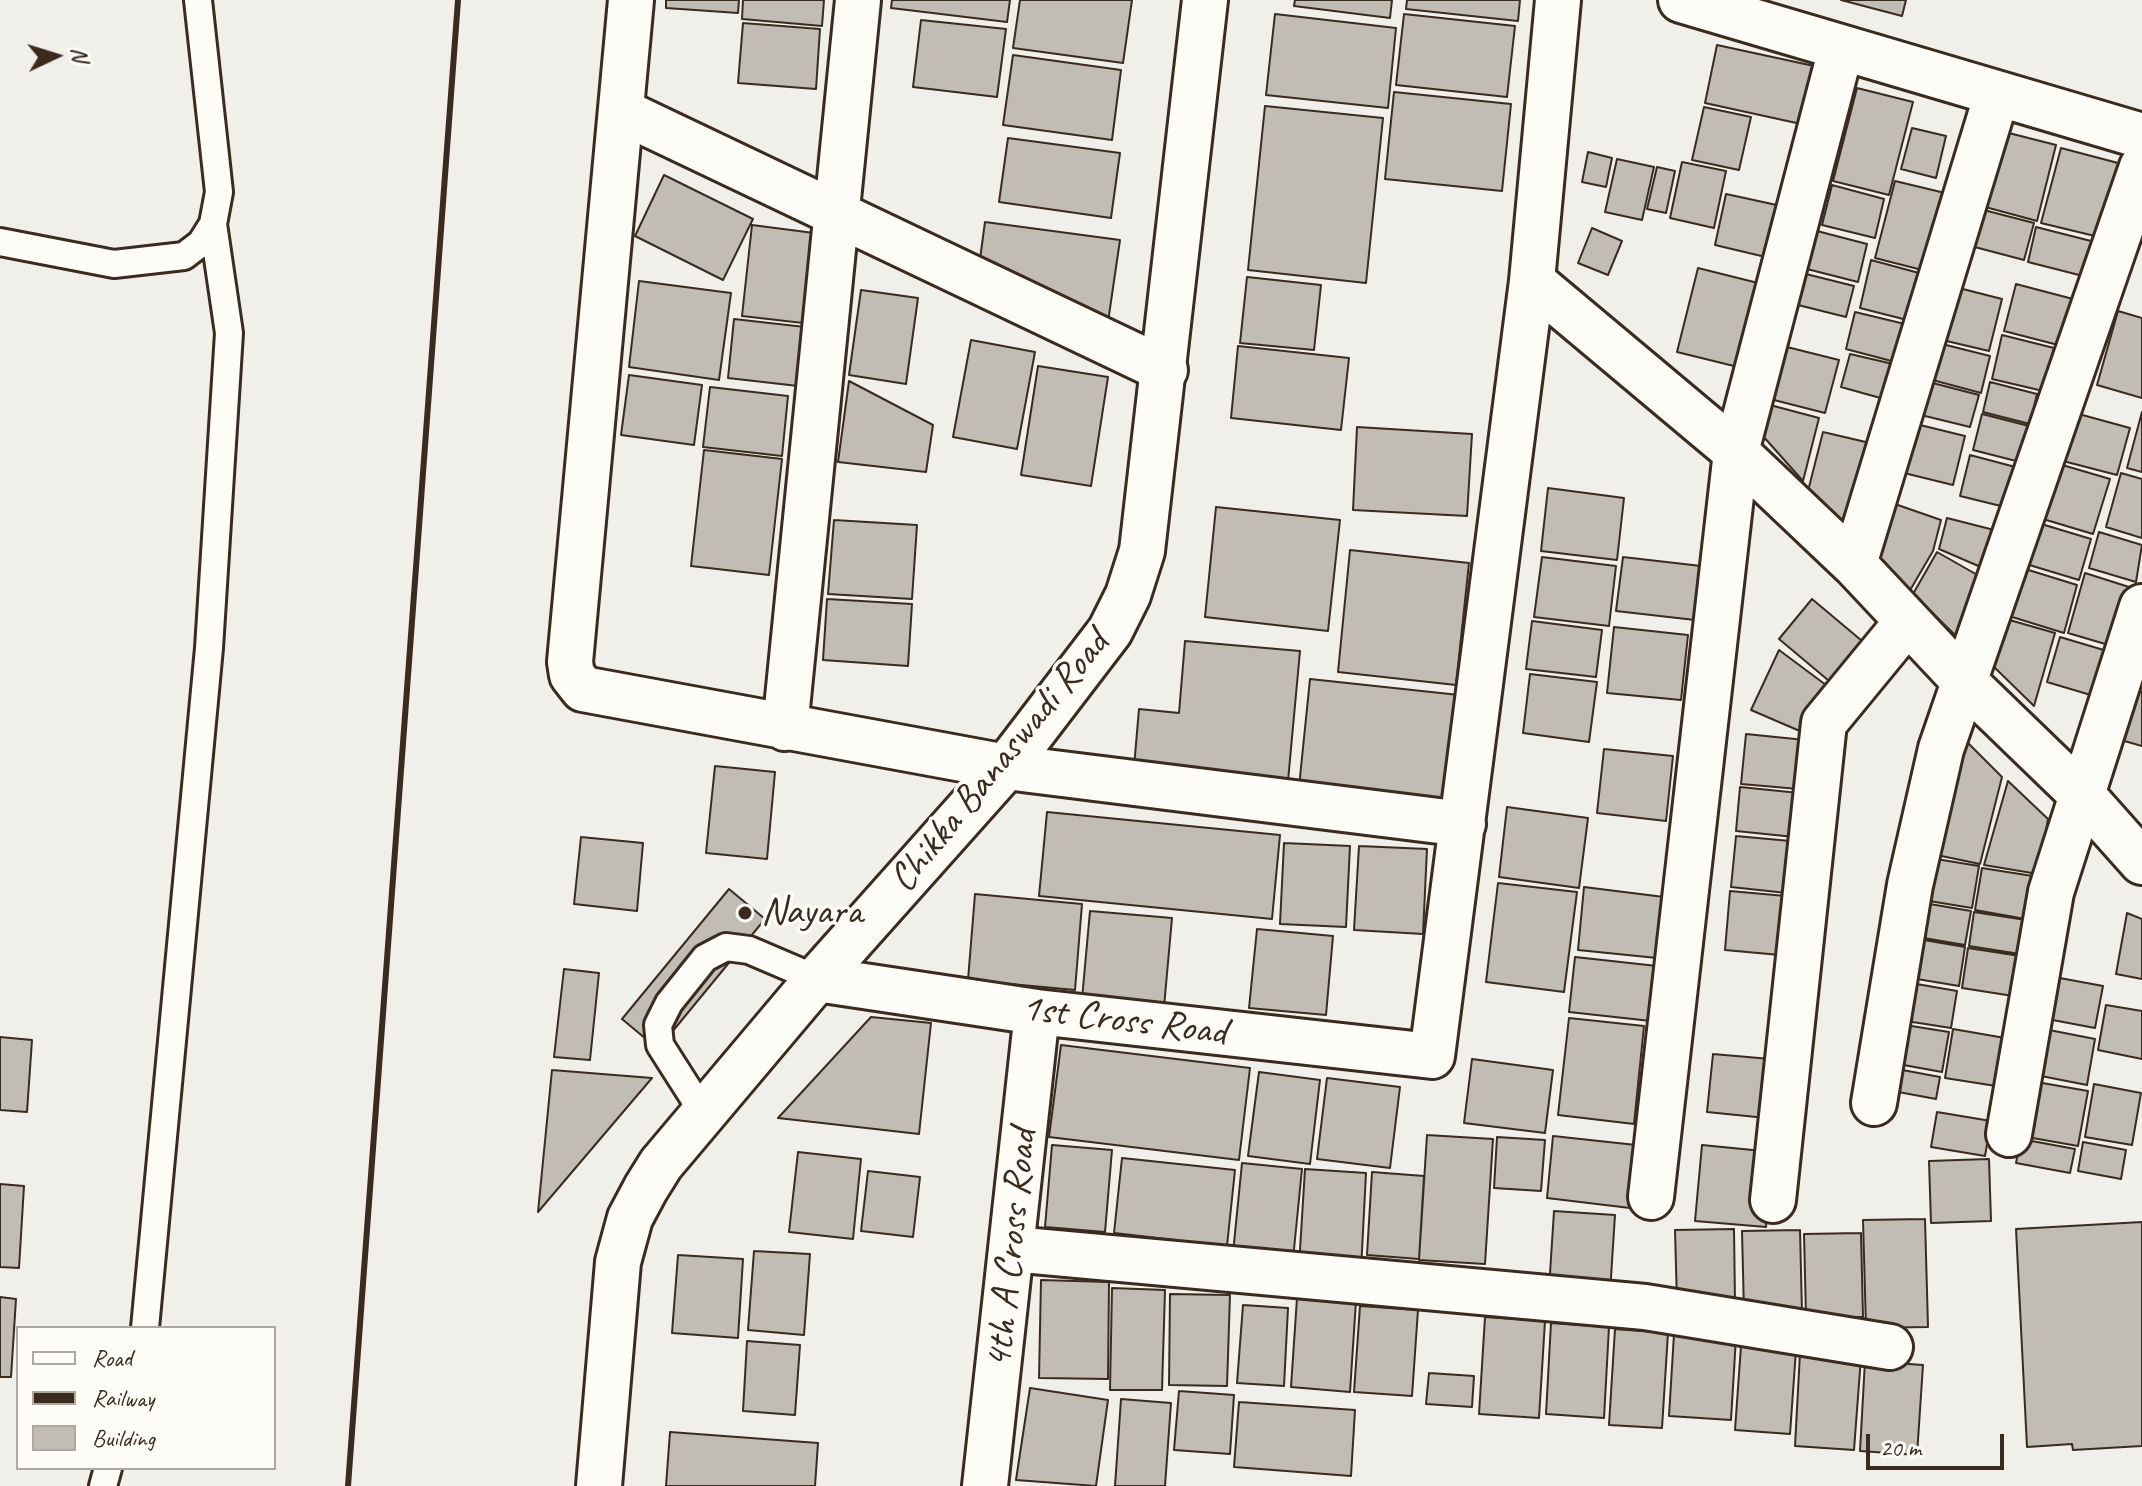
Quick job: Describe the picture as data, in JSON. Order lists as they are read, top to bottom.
{
  "streets": {
    "street": ["Chikka Banaswadi Road", "1st Cross Road", "4th A Cross Road"]
  },
  "crossings": [
    ["Chikka Banaswadi Road", "1st Cross Road"],
    ["1st Cross Road", "4th A Cross Road"]
  ],
  "places": ["Nayara"],
  "legend": ["Road", "Railway", "Building"],
  "scale_bar": "20 m",
  "north": "right"
}
